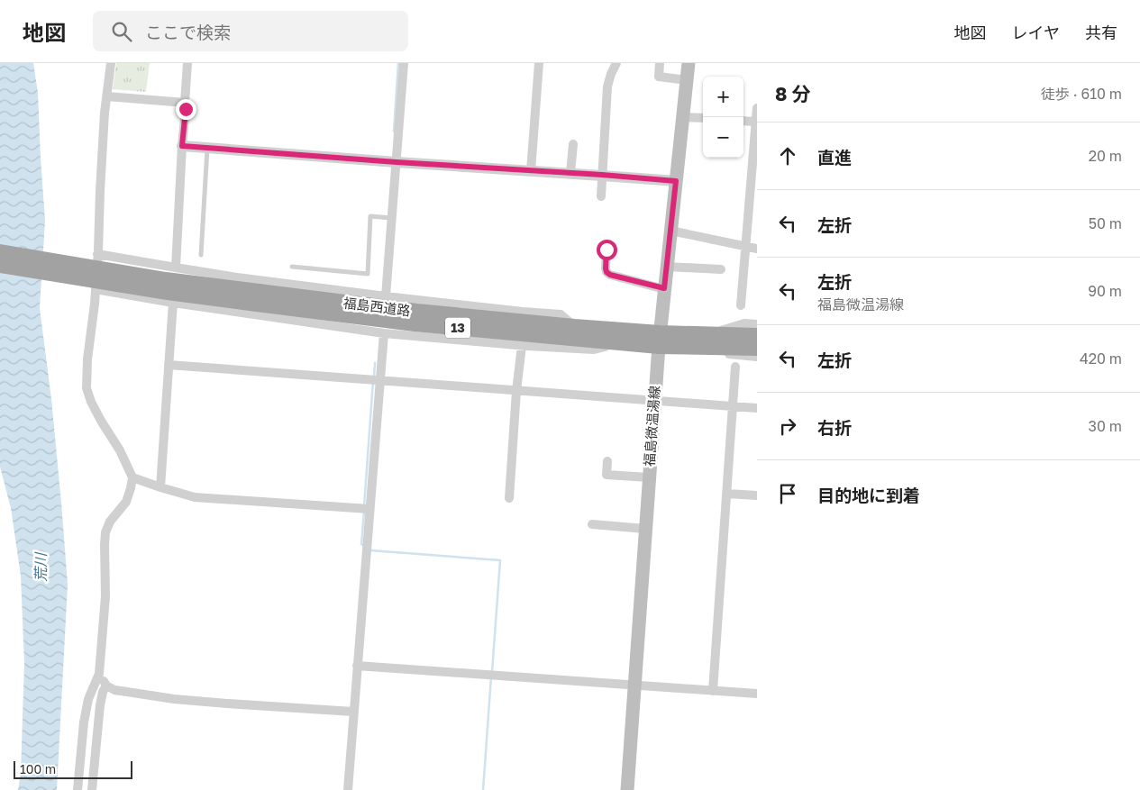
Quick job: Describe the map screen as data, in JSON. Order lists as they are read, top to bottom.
{
  "streets": {
    "highway": ["福島西道路", "13"],
    "main road": ["福島微温湯線"]
  },
  "crossings": [
    ["福島西道路", "福島微温湯線"]
  ],
  "water": ["荒川"],
  "scale_bar": "100 m",
  "page": {
    "header": "地図",
    "search": "ここで検索",
    "nav": ["地図", "レイヤ", "共有"],
    "heading": ["8 分", "徒歩 · 610 m"],
    "map_buttons": ["+", "−"],
    "list": [
      ["直進", "20 m"],
      ["左折", "50 m"],
      ["左折", "福島微温湯線", "90 m"],
      ["左折", "420 m"],
      ["右折", "30 m"],
      "目的地に到着"
    ],
    "scale": "100 m"
  }
}
